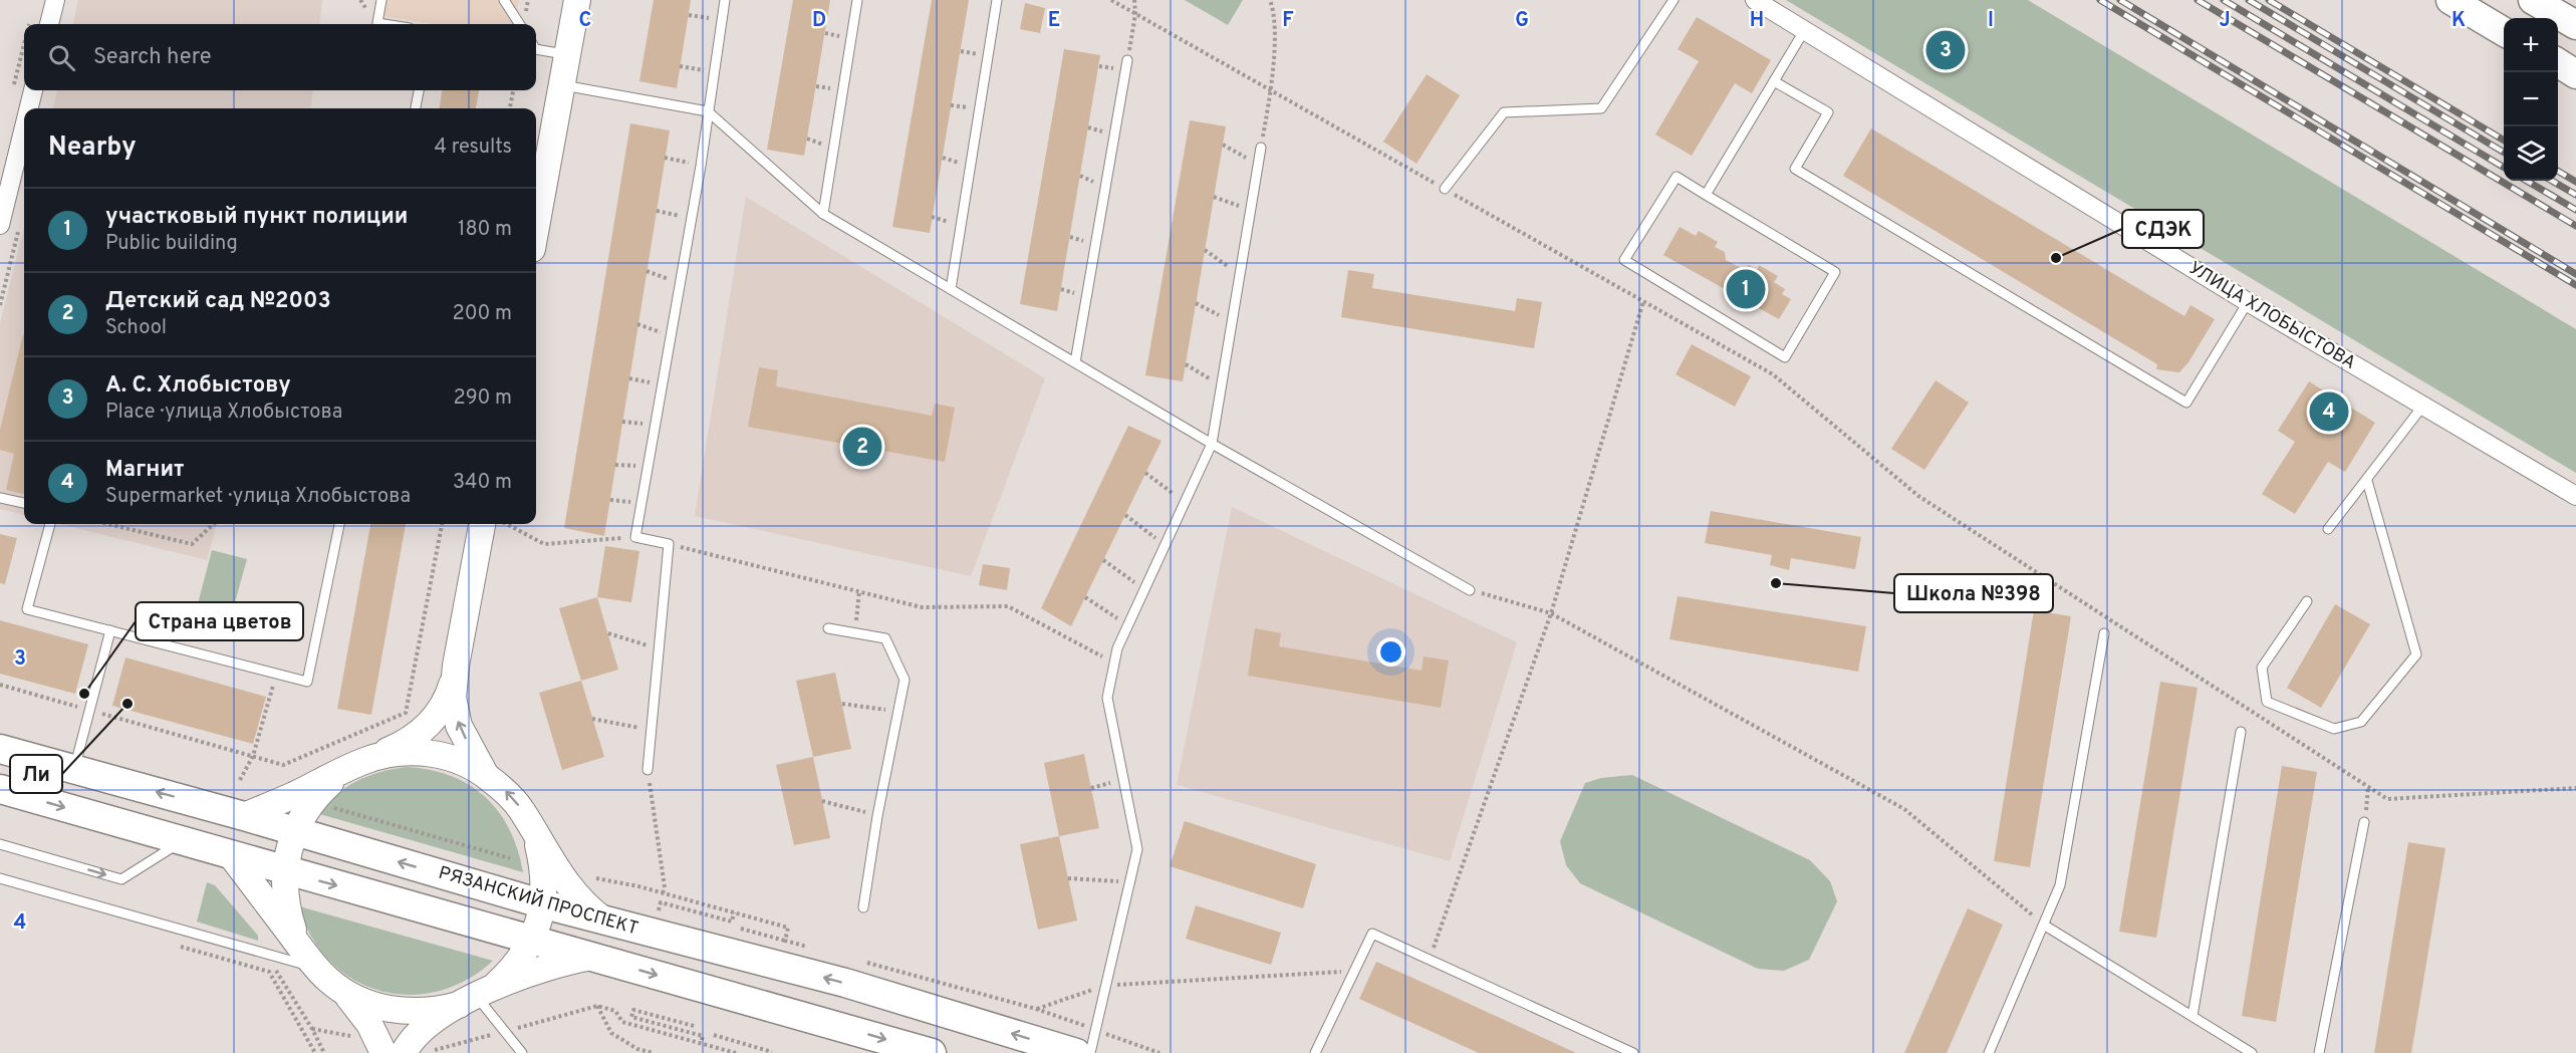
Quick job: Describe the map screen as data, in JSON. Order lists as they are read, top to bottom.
{
  "streets": {
    "main road": ["РЯЗАНСКИЙ ПРОСПЕКТ"],
    "street": ["УЛИЦА ХЛОБЫСТОВА"]
  },
  "places": [
    "СДЭК",
    "Школа №398",
    "Страна цветов",
    "Ли"
  ],
  "page": {
    "map_buttons": ["+", "−"],
    "search": "Search here",
    "pins": [
      "3",
      "1",
      "4",
      "2"
    ],
    "heading": ["Nearby", "4 results"],
    "list": [
      {
        "mark": "1",
        "name": "участковый пункт полиции",
        "note": "Public building",
        "value": "180 m"
      },
      {
        "mark": "2",
        "name": "Детский сад №2003",
        "note": "School",
        "value": "200 m"
      },
      {
        "mark": "3",
        "name": "А. С. Хлобыстову",
        "note": "Place · улица Хлобыстова",
        "value": "290 m"
      },
      {
        "mark": "4",
        "name": "Магнит",
        "note": "Supermarket · улица Хлобыстова",
        "value": "340 m"
      }
    ]
  },
  "grid": {
    "columns": [
      "C",
      "D",
      "E",
      "F",
      "G",
      "H",
      "I",
      "J",
      "K"
    ],
    "rows": ["3", "4"]
  }
}
